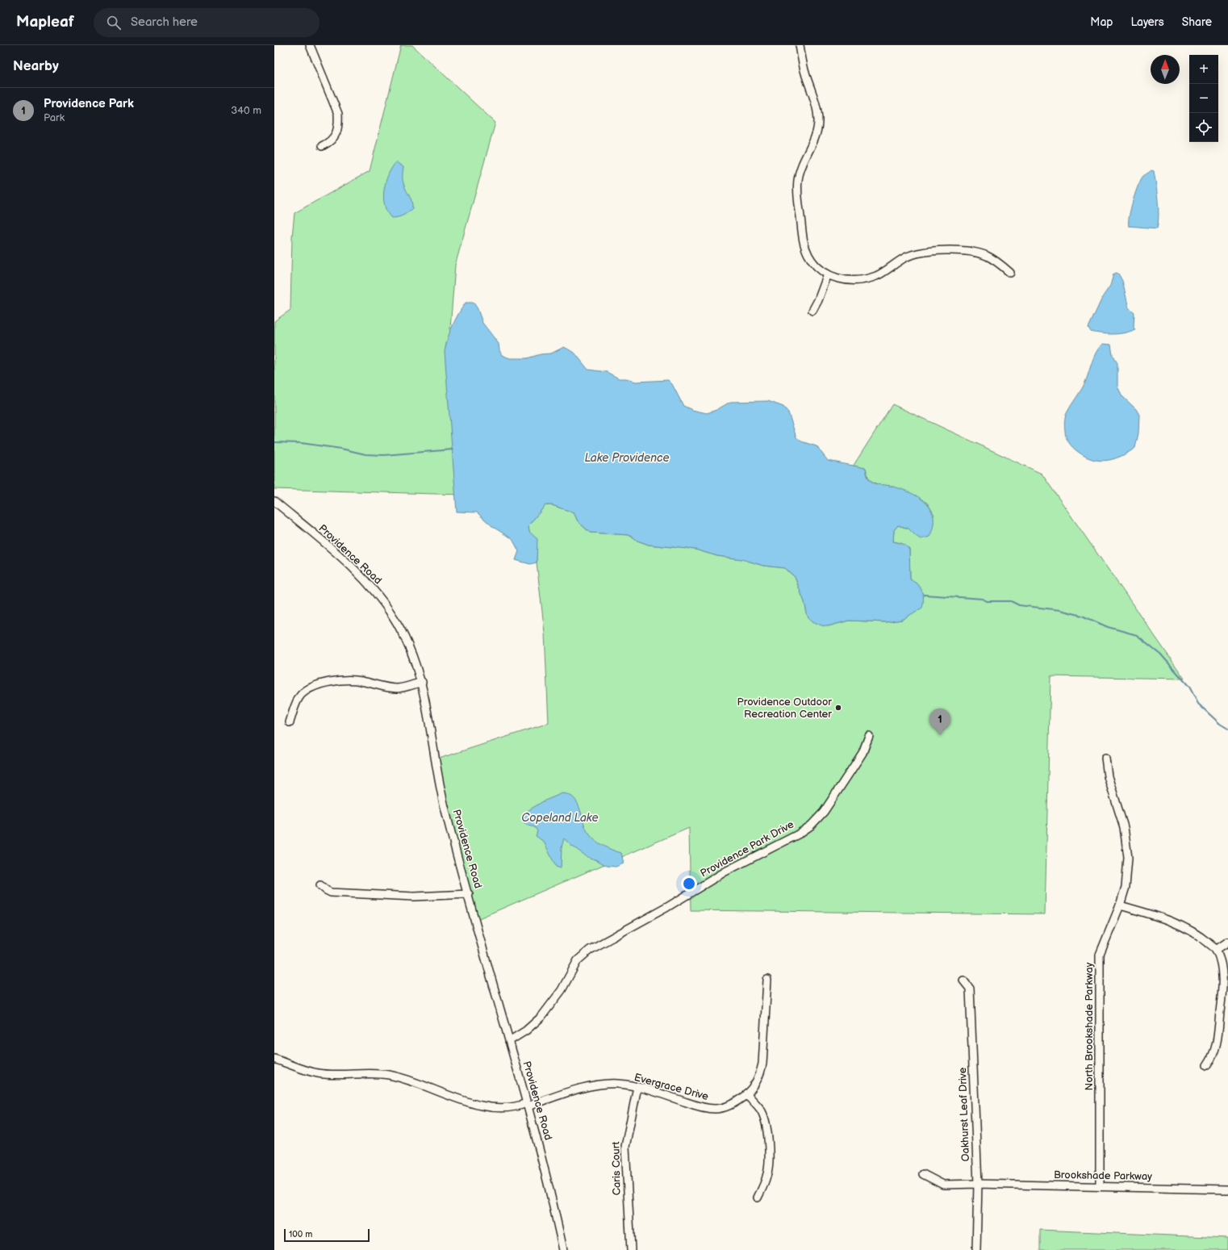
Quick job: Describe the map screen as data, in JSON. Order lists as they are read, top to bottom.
{
  "streets": {
    "street": [
      "Providence Road",
      "Providence Park Drive",
      "North Brookshade Parkway",
      "Evergrace Drive",
      "Oakhurst Leaf Drive",
      "Caris Court",
      "Brookshade Parkway"
    ]
  },
  "crossings": [
    ["Providence Road", "Providence Park Drive"],
    ["Providence Road", "Evergrace Drive"],
    ["North Brookshade Parkway", "Brookshade Parkway"],
    ["Evergrace Drive", "Caris Court"],
    ["Oakhurst Leaf Drive", "Brookshade Parkway"]
  ],
  "water": ["Lake Providence", "Copeland Lake"],
  "places": ["Providence Outdoor Recreation Center"],
  "scale_bar": "100 m",
  "north": "top",
  "page": {
    "header": "Mapleaf",
    "search": "Search here",
    "nav": ["Map", "Layers", "Share"],
    "heading": "Nearby",
    "map_buttons": ["+", "−"],
    "list": [
      {
        "mark": "1",
        "name": "Providence Park",
        "note": "Park",
        "value": "340 m"
      }
    ],
    "pins": "1",
    "scale": "100 m"
  }
}
